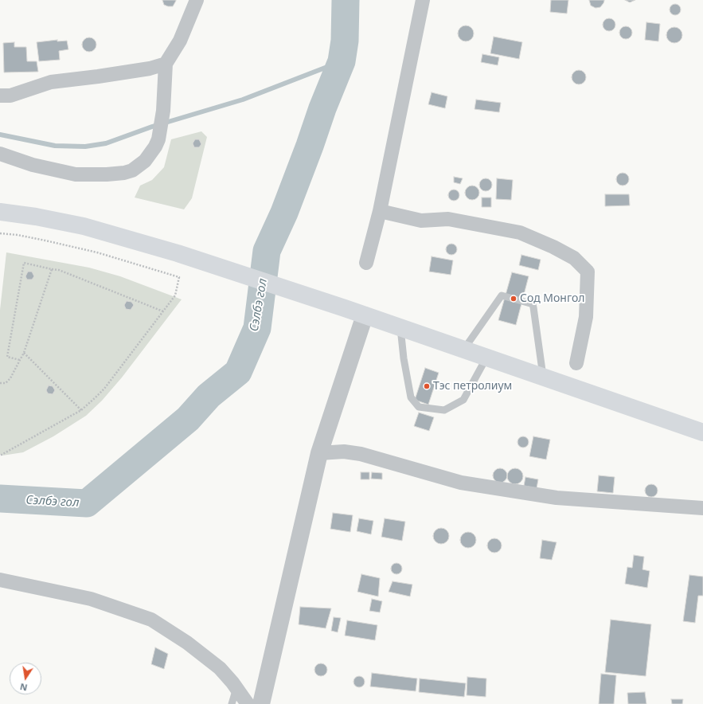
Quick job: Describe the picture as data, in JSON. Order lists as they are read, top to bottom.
{
  "water": ["Сэлбэ гол"],
  "places": ["Сод Монгол", "Тэс петролиум"],
  "north": "bottom"
}
